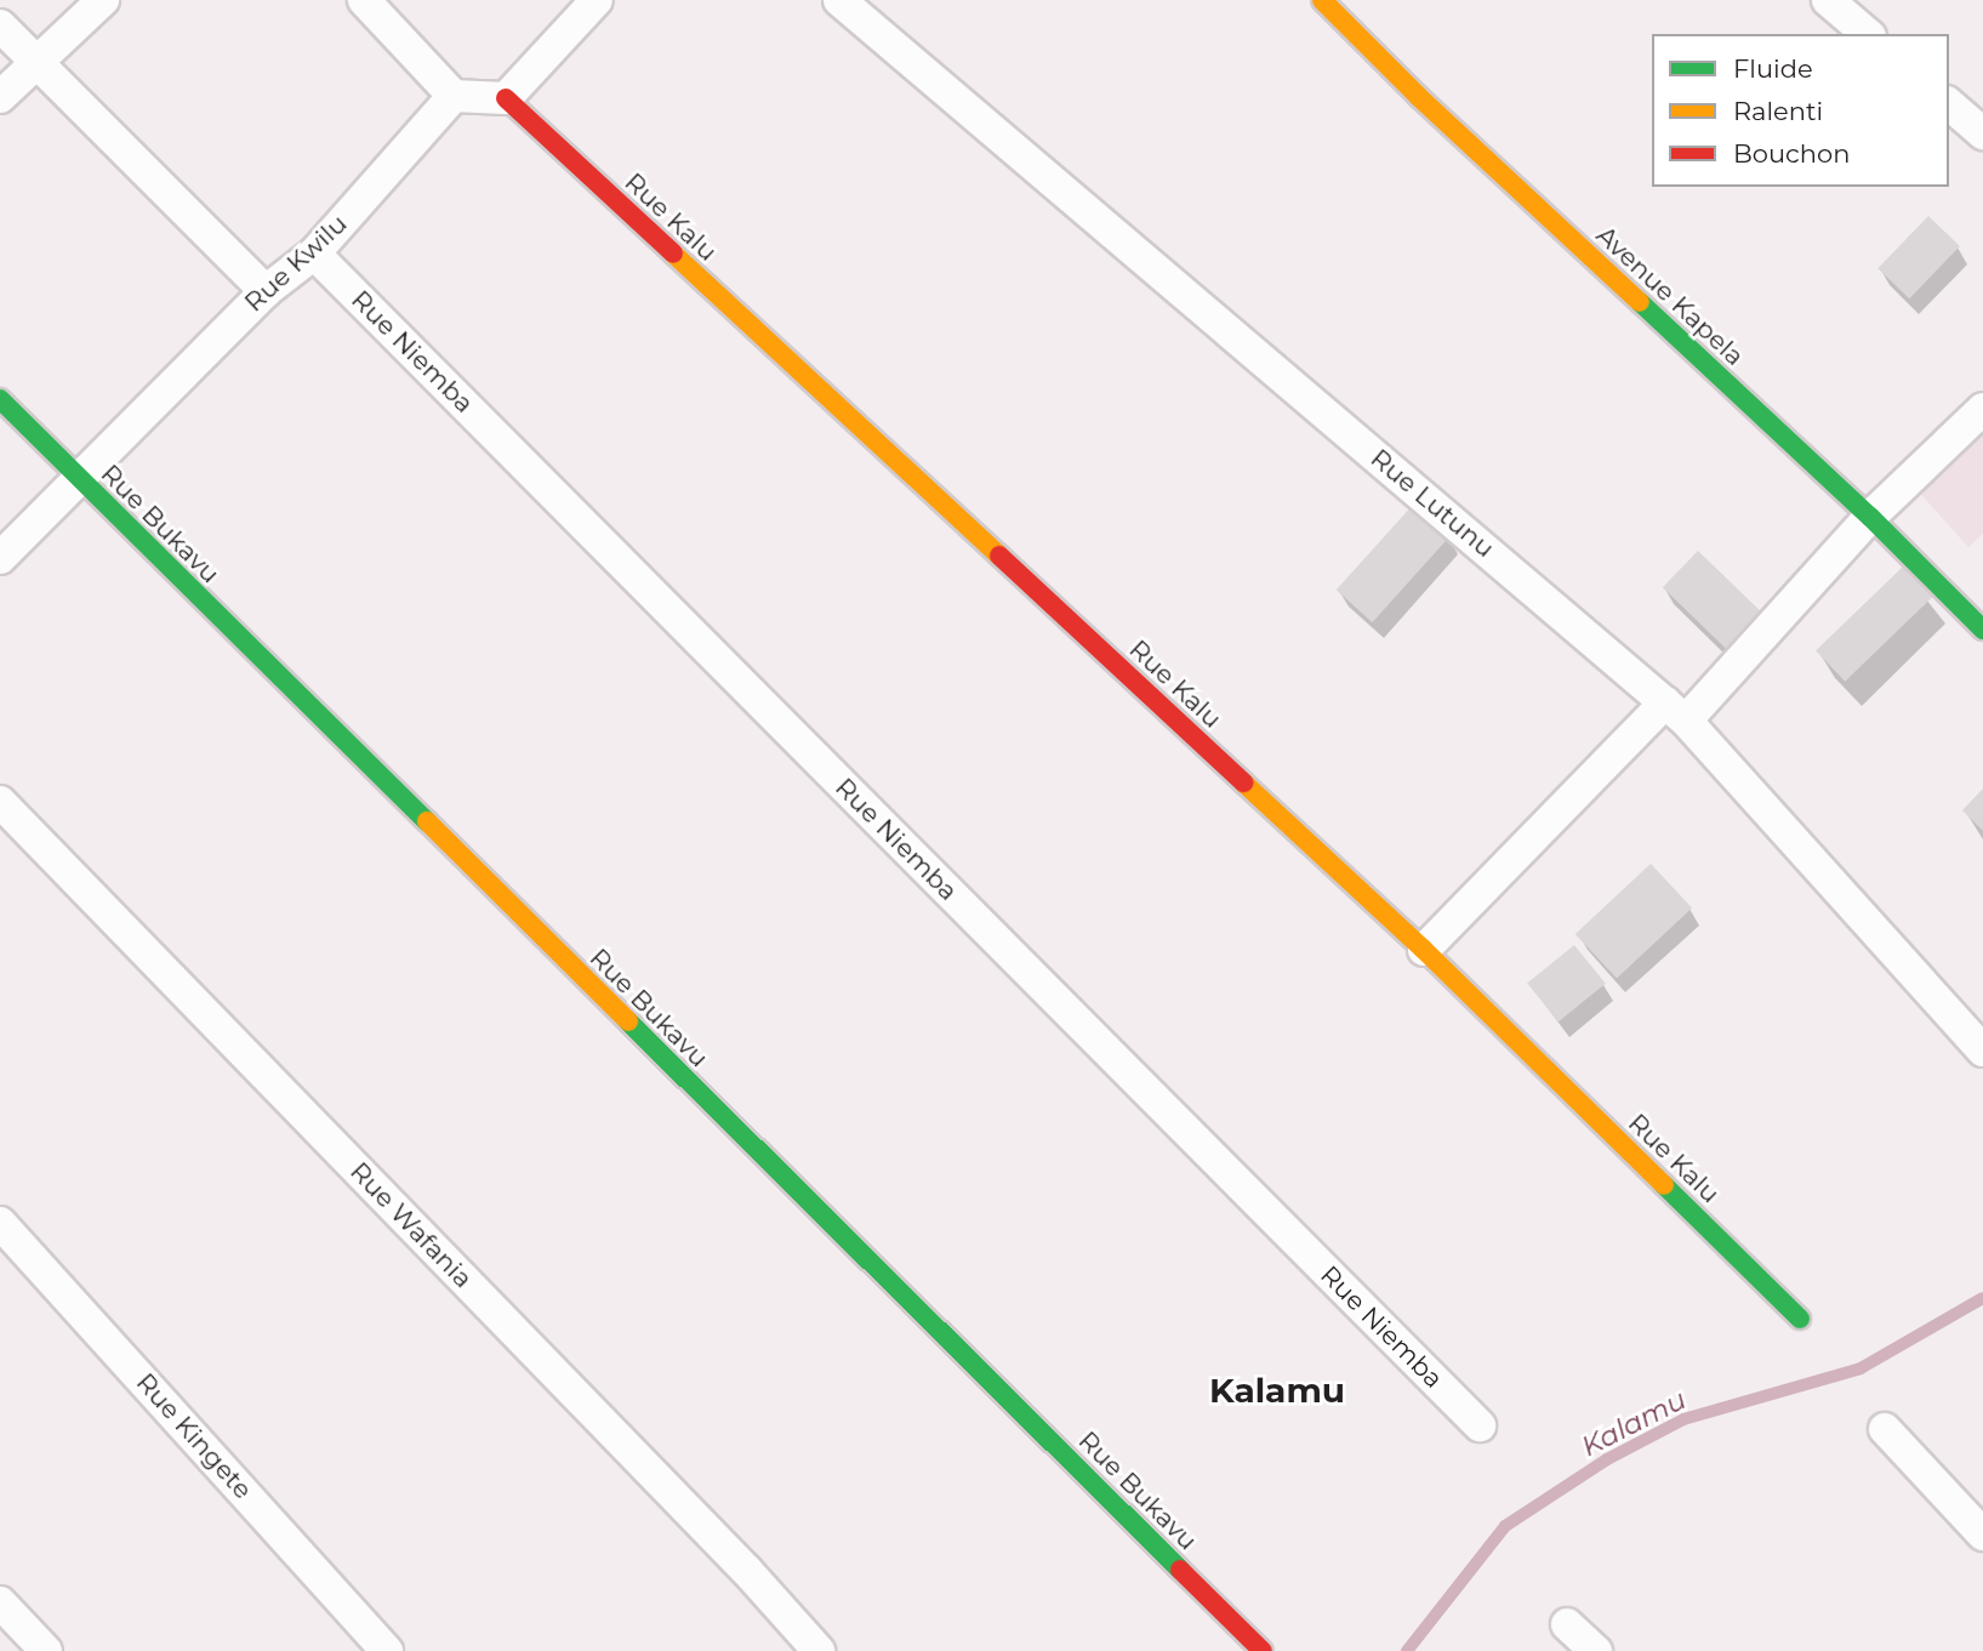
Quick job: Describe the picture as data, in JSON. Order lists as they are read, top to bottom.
{
  "streets": {
    "street": [
      "Rue Kalu",
      "Rue Kwilu",
      "Avenue Kapela",
      "Rue Niemba",
      "Rue Lutunu",
      "Rue Bukavu",
      "Rue Wafania",
      "Rue Kingete"
    ]
  },
  "crossings": [
    ["Rue Kwilu", "Rue Niemba"],
    ["Rue Kwilu", "Rue Bukavu"]
  ],
  "districts": ["Kalamu"],
  "water": ["Kalamu"],
  "legend": ["Fluide", "Ralenti", "Bouchon"]
}
